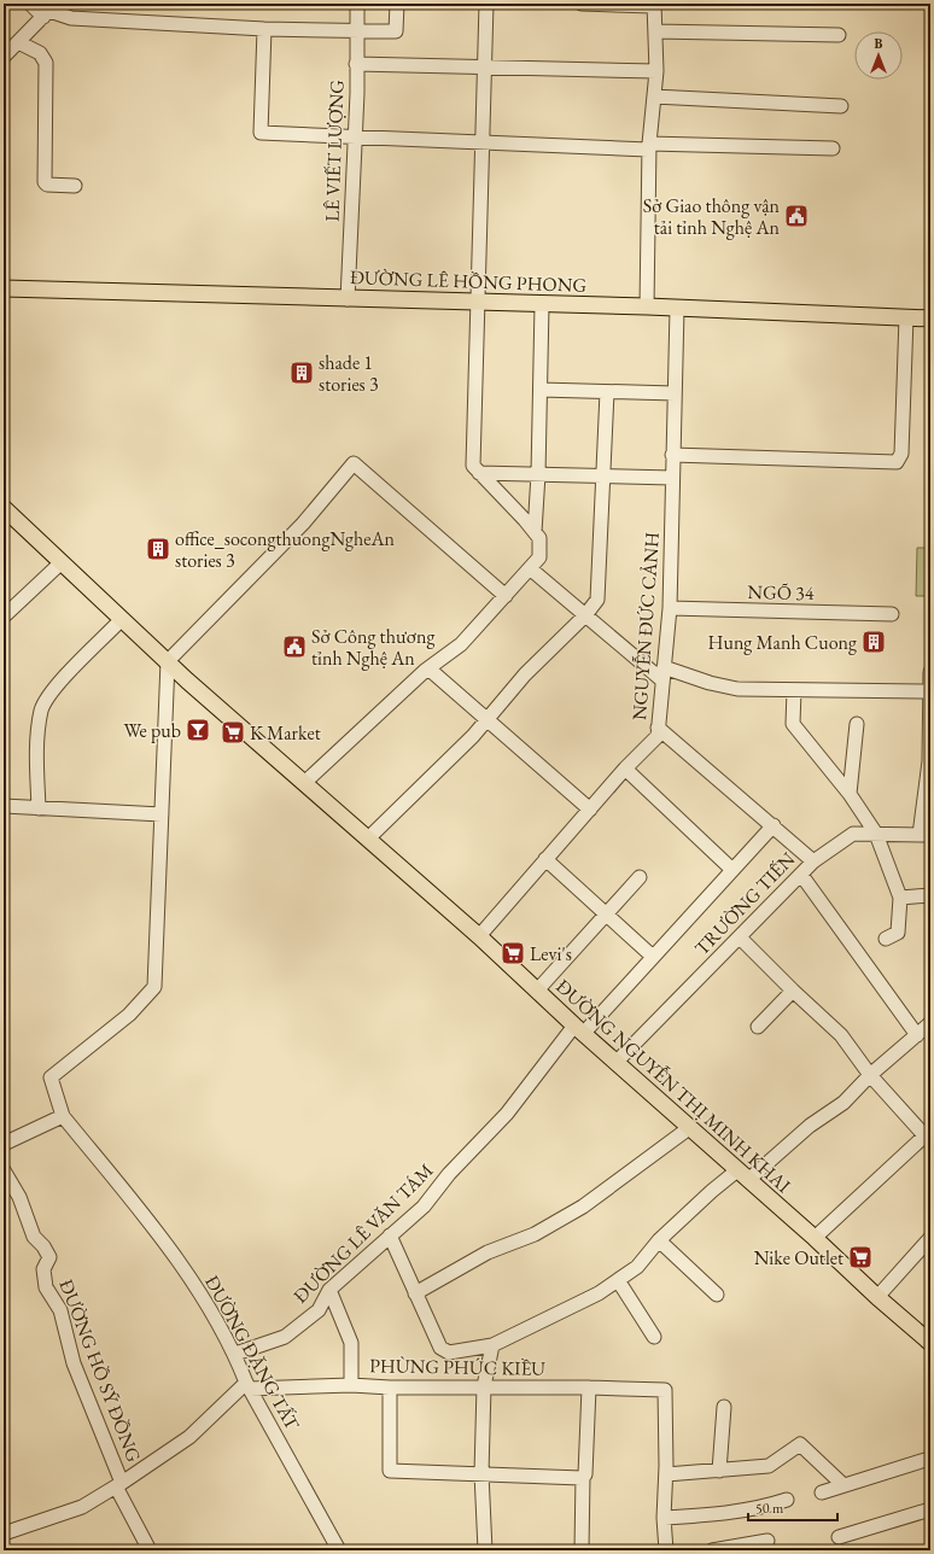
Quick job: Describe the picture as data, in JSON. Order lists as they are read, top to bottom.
{
  "streets": {
    "main road": ["ĐƯỜNG LÊ HỒNG PHONG", "ĐƯỜNG NGUYỄN THỊ MINH KHAI"],
    "street": [
      "LÊ VIẾT LƯỢNG",
      "NGÕ 34",
      "NGUYỄN ĐỨC CẢNH",
      "TRƯỜNG TIẾN",
      "ĐƯỜNG LÊ VĂN TÁM",
      "ĐƯỜNG ĐẶNG TẤT",
      "PHÙNG PHÚC KIỀU",
      "ĐƯỜNG HỒ SỸ ĐỒNG"
    ]
  },
  "crossings": [
    ["LÊ VIẾT LƯỢNG", "ĐƯỜNG LÊ HỒNG PHONG"],
    ["ĐƯỜNG LÊ HỒNG PHONG", "NGUYỄN ĐỨC CẢNH"],
    ["NGÕ 34", "NGUYỄN ĐỨC CẢNH"],
    ["NGUYỄN ĐỨC CẢNH", "ĐƯỜNG NGUYỄN THỊ MINH KHAI"],
    ["TRƯỜNG TIẾN", "ĐƯỜNG NGUYỄN THỊ MINH KHAI"],
    ["ĐƯỜNG NGUYỄN THỊ MINH KHAI", "ĐƯỜNG LÊ VĂN TÁM"],
    ["ĐƯỜNG LÊ VĂN TÁM", "ĐƯỜNG ĐẶNG TẤT"],
    ["ĐƯỜNG ĐẶNG TẤT", "PHÙNG PHÚC KIỀU"]
  ],
  "places": {
    "public building": ["Sở Giao thông vận tải tỉnh Nghệ An", "Sở Công thương tỉnh Nghệ An"],
    "building": ["shade 1 stories 3", "office_socongthuongNgheAn stories 3", "Hung Manh Cuong"],
    "bar": ["We pub"],
    "supermarket": ["K Market", "Levi's", "Nike Outlet"]
  },
  "scale_bar": "50 m",
  "north": "top"
}
